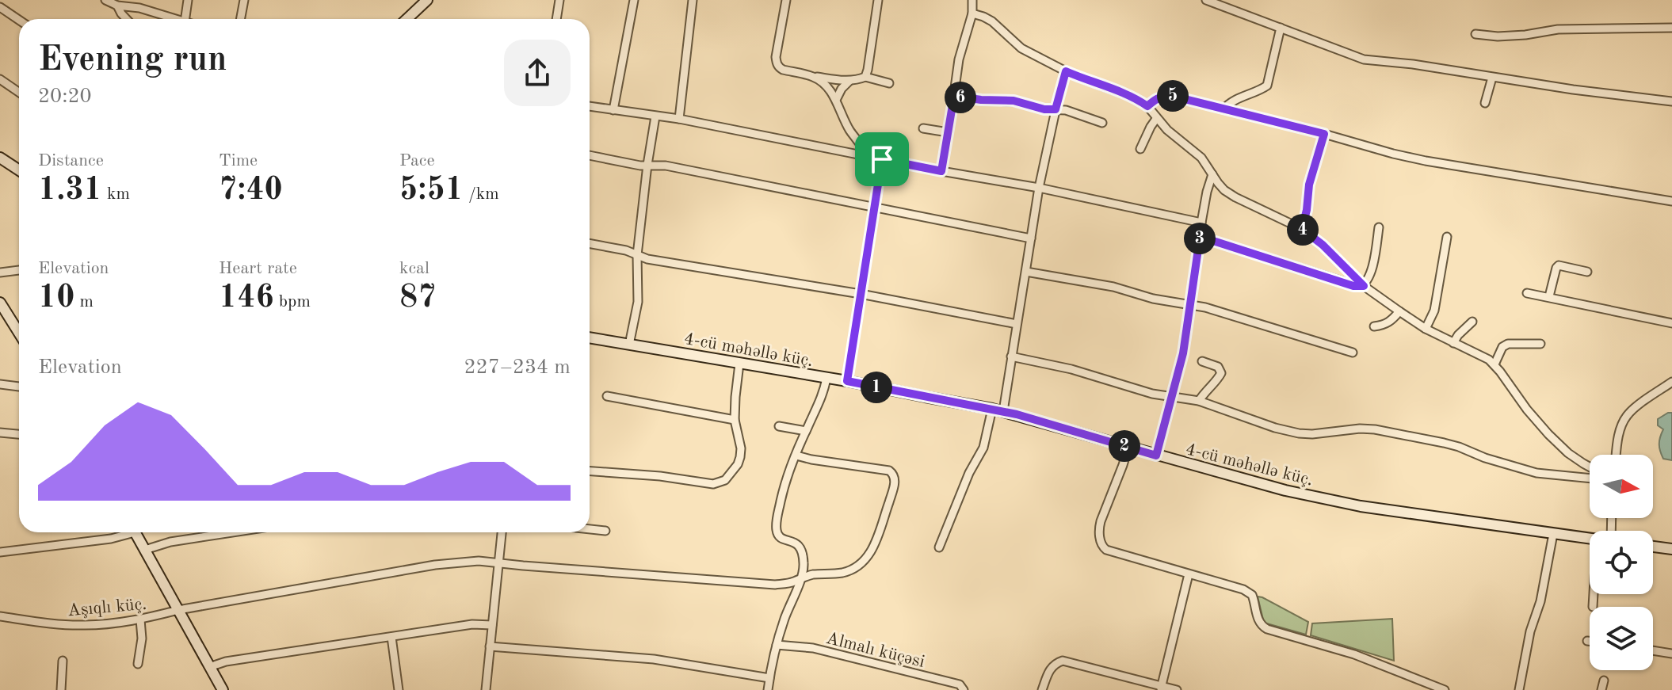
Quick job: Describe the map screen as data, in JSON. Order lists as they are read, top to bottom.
{
  "streets": {
    "street": ["4-cü məhəllə küç.", "Aşıqlı küç.", "Almalı küçəsi"]
  },
  "north": "right",
  "page": {
    "heading": ["Evening run", "20:20"],
    "pins": [
      "5",
      "6",
      "4",
      "3",
      "1",
      "2"
    ],
    "stats": [
      ["Distance", "1.31 km"],
      ["Time", "7:40"],
      ["Pace", "5:51 /km"],
      ["Elevation", "10 m"],
      ["Heart rate", "146 bpm"],
      ["kcal", "87"]
    ],
    "chart": ["Elevation", "227–234 m"]
  }
}
